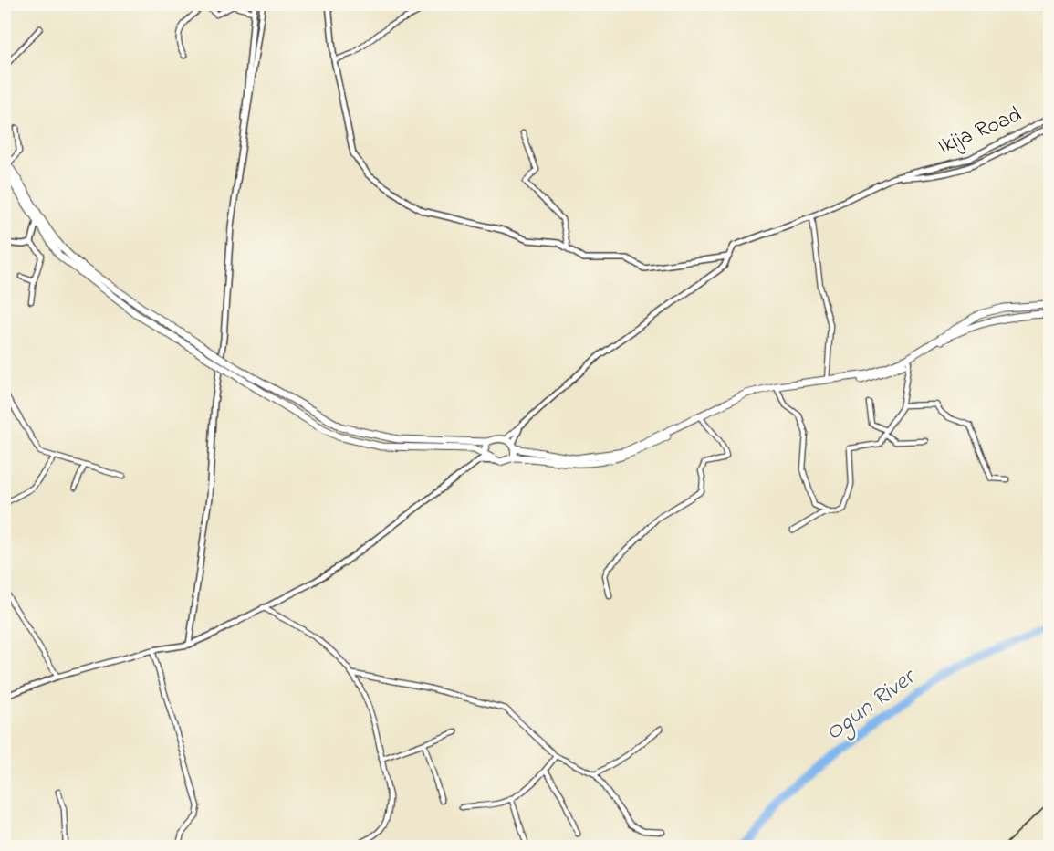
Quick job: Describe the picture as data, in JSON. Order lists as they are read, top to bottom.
{
  "streets": {
    "street": ["Ikija Road"]
  },
  "water": ["Ogun River"]
}
